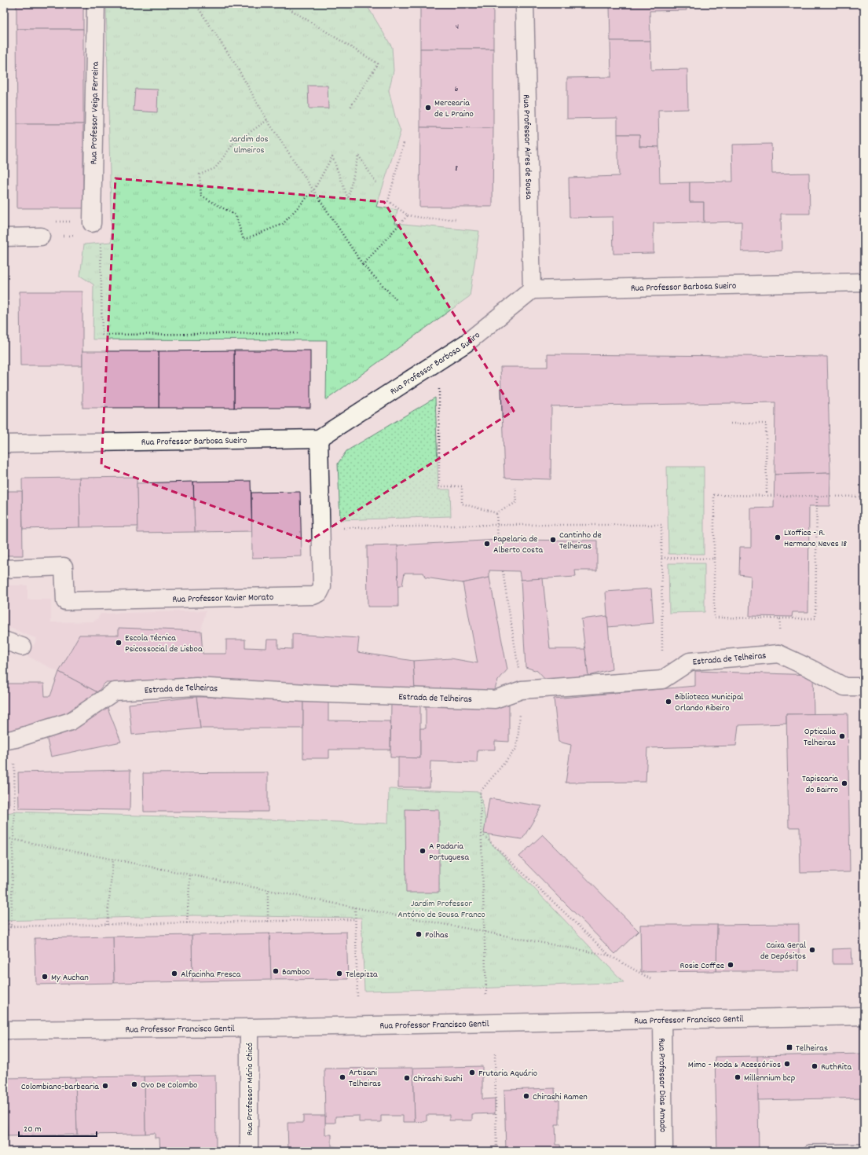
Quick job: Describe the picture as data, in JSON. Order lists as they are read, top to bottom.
{
  "streets": {
    "street": [
      "Rua Professor Veiga Ferreira",
      "Rua Professor Aires de Sousa",
      "Rua Professor Barbosa Sueiro",
      "Rua Professor Xavier Morato",
      "Estrada de Telheiras",
      "Rua Professor Francisco Gentil",
      "Rua Professor Dias Amado",
      "Rua Professor Mário Chicó"
    ]
  },
  "crossings": [
    ["Rua Professor Aires de Sousa", "Rua Professor Barbosa Sueiro"],
    ["Rua Professor Barbosa Sueiro", "Rua Professor Xavier Morato"],
    ["Rua Professor Francisco Gentil", "Rua Professor Dias Amado"],
    ["Rua Professor Francisco Gentil", "Rua Professor Mário Chicó"]
  ],
  "parks": ["Jardim dos Ulmeiros", "Jardim Professor António de Sousa Franco"],
  "places": {
    "other": [
      "Mercearia de L Praino",
      "LXoffice - R. Hermano Neves 18",
      "Cantinho de Telheiras",
      "Papelaria de Alberto Costa",
      "Escola Técnica Psicossocial de Lisboa",
      "Biblioteca Municipal Orlando Ribeiro",
      "Opticalia Telheiras",
      "Tapiscaria do Bairro",
      "A Padaria Portuguesa",
      "Folhas",
      "Caixa Geral de Depósitos",
      "Rosie Coffee",
      "Bamboo",
      "Alfacinha Fresca",
      "Telepizza",
      "My Auchan",
      "Mimo - Moda & Acessóriios",
      "RuthRita",
      "Frutaria Aquário",
      "Artisani Telheiras",
      "Millennium bcp",
      "Chirashi Sushi",
      "Ovo De Colombo",
      "Colombiano-barbearia",
      "Chirashi Ramen"
    ],
    "transit": ["Telheiras"]
  },
  "house_numbers": ["4", "6", "8"],
  "scale_bar": "20 m"
}
